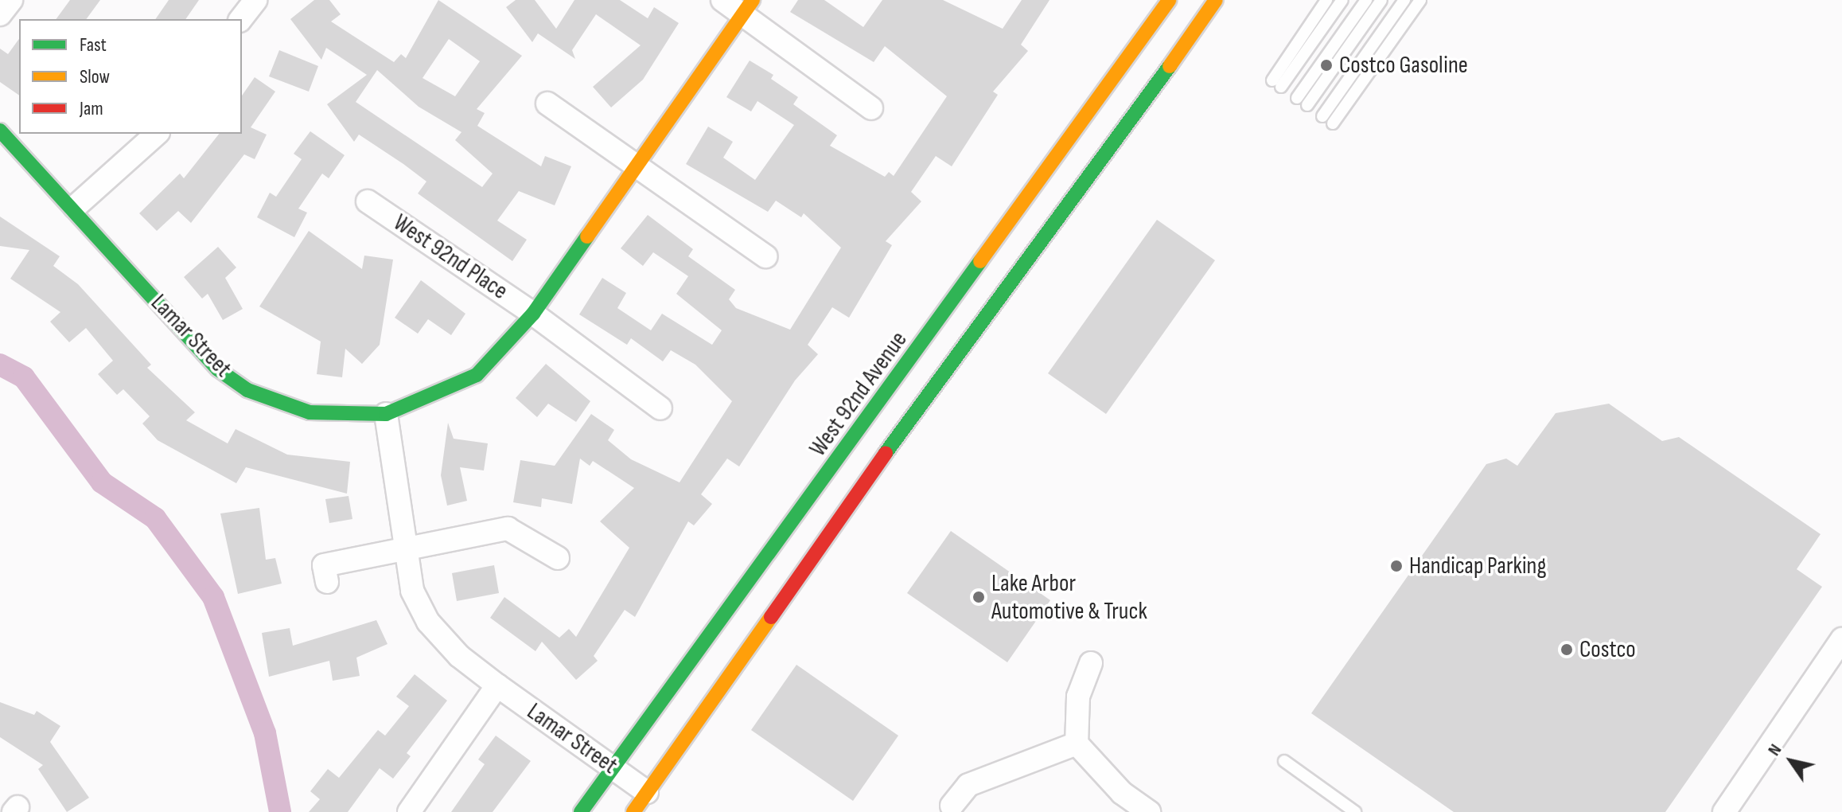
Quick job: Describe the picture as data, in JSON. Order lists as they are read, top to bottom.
{
  "streets": {
    "main road": ["West 92nd Place", "Lamar Street", "West 92nd Avenue"]
  },
  "crossings": [
    ["West 92nd Place", "Lamar Street"],
    ["Lamar Street", "West 92nd Avenue"]
  ],
  "places": [
    "Costco Gasoline",
    "Handicap Parking",
    "Lake Arbor Automotive & Truck",
    "Costco"
  ],
  "legend": ["Fast", "Slow", "Jam"],
  "north": "top left"
}
